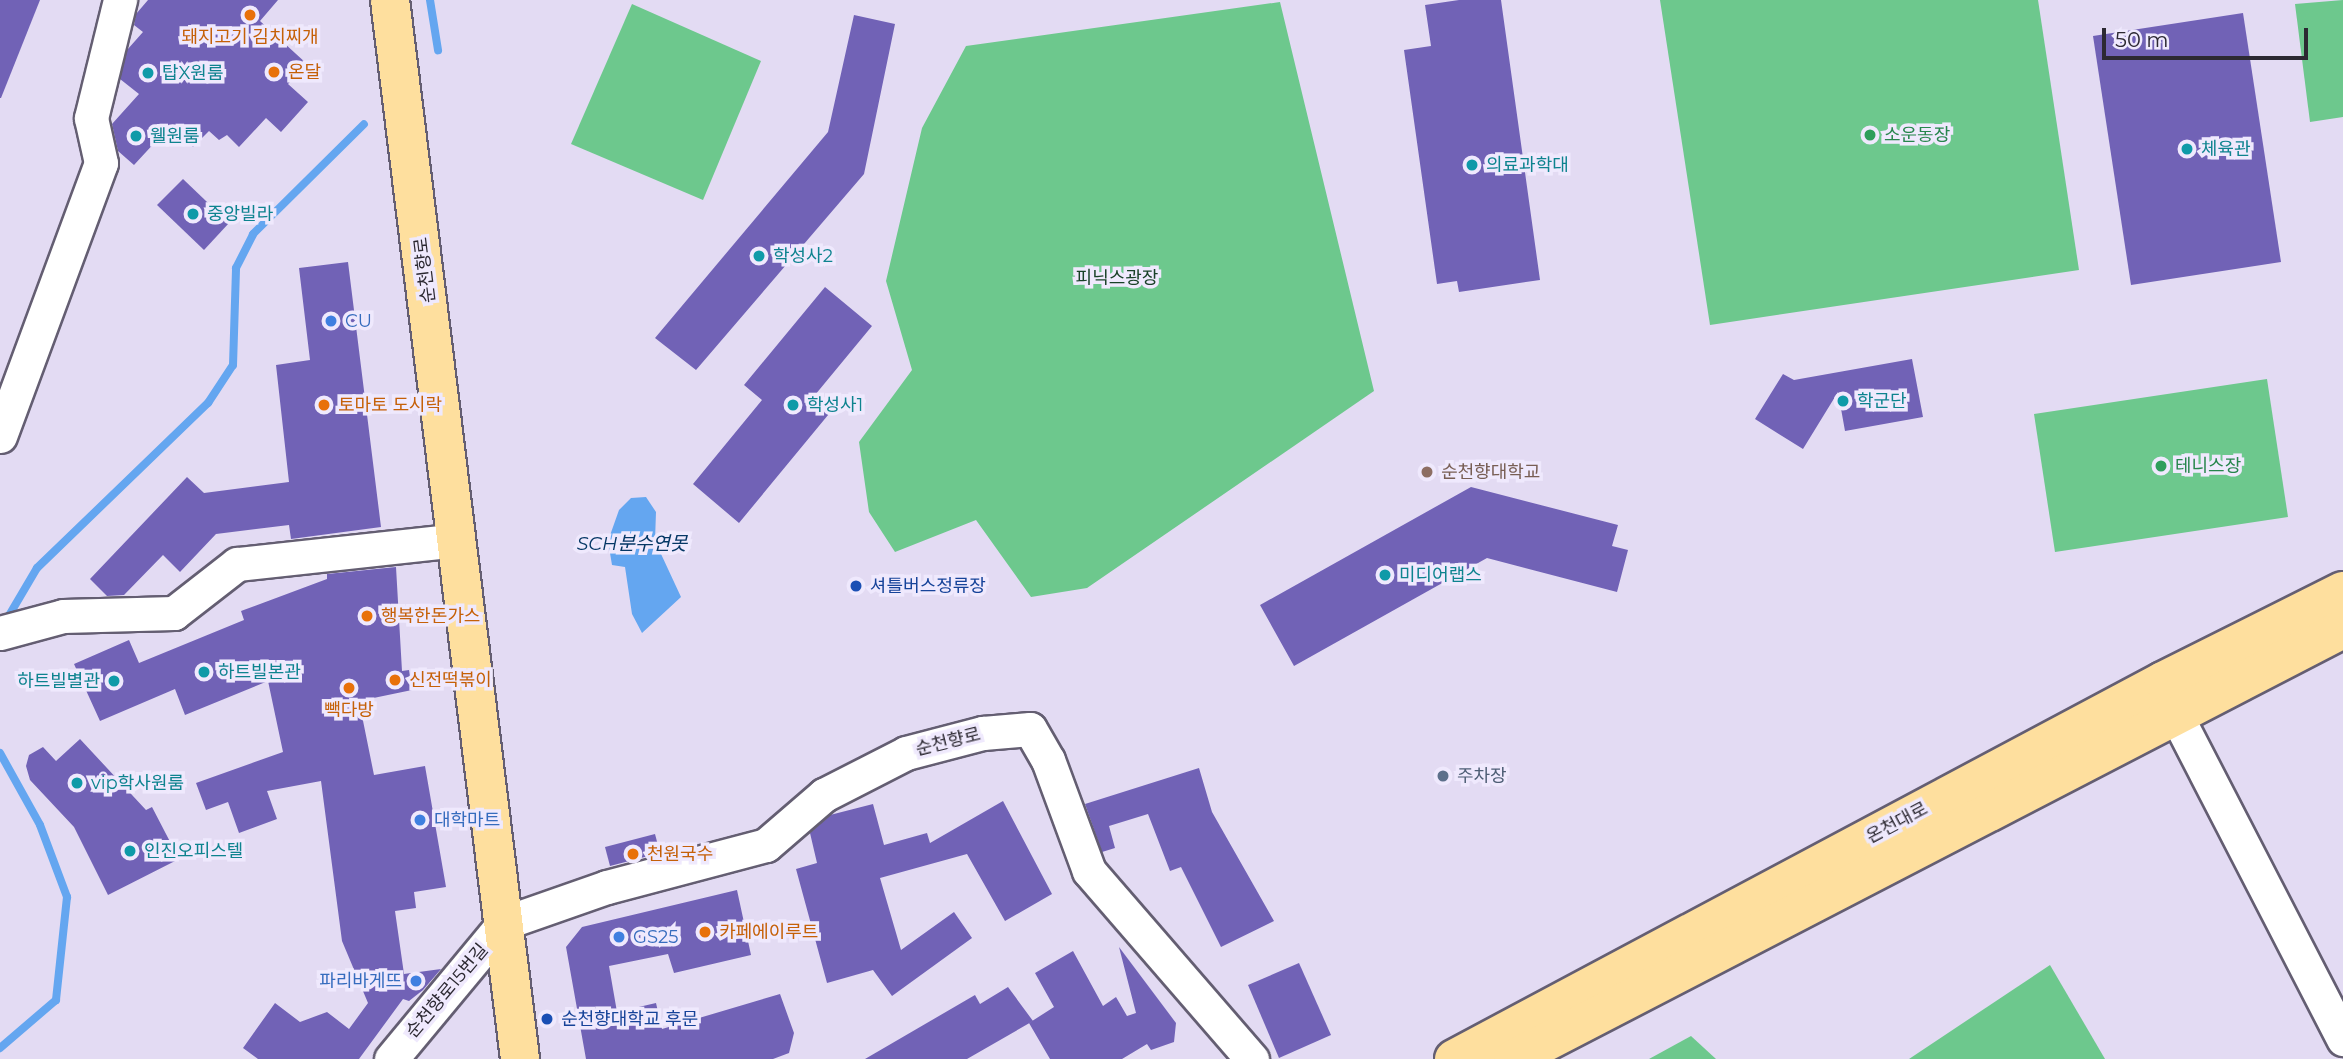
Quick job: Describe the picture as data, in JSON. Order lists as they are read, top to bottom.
{
  "streets": {
    "main road": ["순천향로", "온천대로"],
    "street": ["순천향로15번길"]
  },
  "crossings": [
    ["순천향로", "순천향로15번길"]
  ],
  "water": ["SCH분수연못"],
  "parks": ["피닉스광장"],
  "places": [
    "돼지고기 김치찌개",
    "온달",
    "탑X원룸",
    "소운동장",
    "웰원룸",
    "체육관",
    "의료과학대",
    "중앙빌라",
    "학성사2",
    "CU",
    "학군단",
    "토마토 도시락",
    "학성사1",
    "테니스장",
    "순천향대학교",
    "미디어랩스",
    "셔틀버스정류장",
    "행복한돈가스",
    "하트빌본관",
    "신전떡볶이",
    "하트빌별관",
    "빽다방",
    "주차장",
    "vip학사원룸",
    "대학마트",
    "인진오피스텔",
    "천원국수",
    "카페에이루트",
    "GS25",
    "파리바게뜨",
    "순천향대학교 후문"
  ],
  "scale_bar": "50 m"
}
